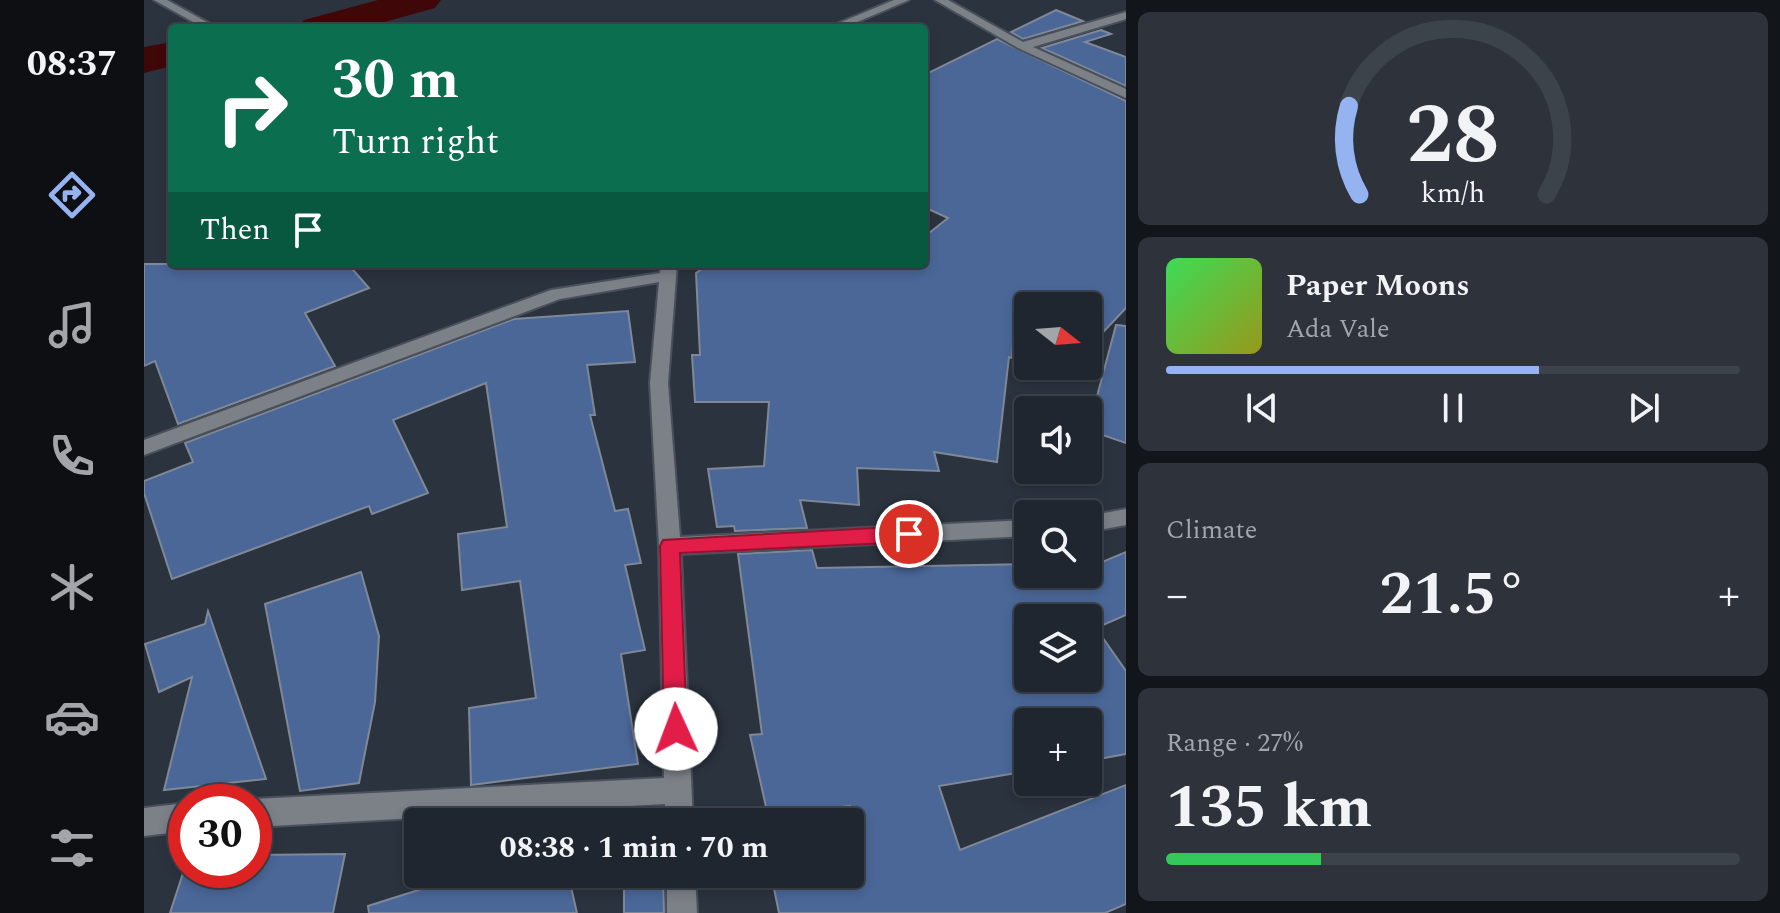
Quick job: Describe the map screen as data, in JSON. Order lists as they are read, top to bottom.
{
  "north": "right",
  "page": {
    "tabs": "08:37",
    "turn": ["30 m", "Turn right"],
    "then": "Then",
    "song": ["Paper Moons", "Ada Vale"],
    "map_buttons": "+",
    "tile": [
      "Climate",
      ["Range · 27%", "135 km"]
    ],
    "heat": ["−", "21.5°", "+"],
    "limit": "30",
    "trip": "08:38 · 1 min · 70 m",
    "gauge": ["28", "km/h"]
  }
}
